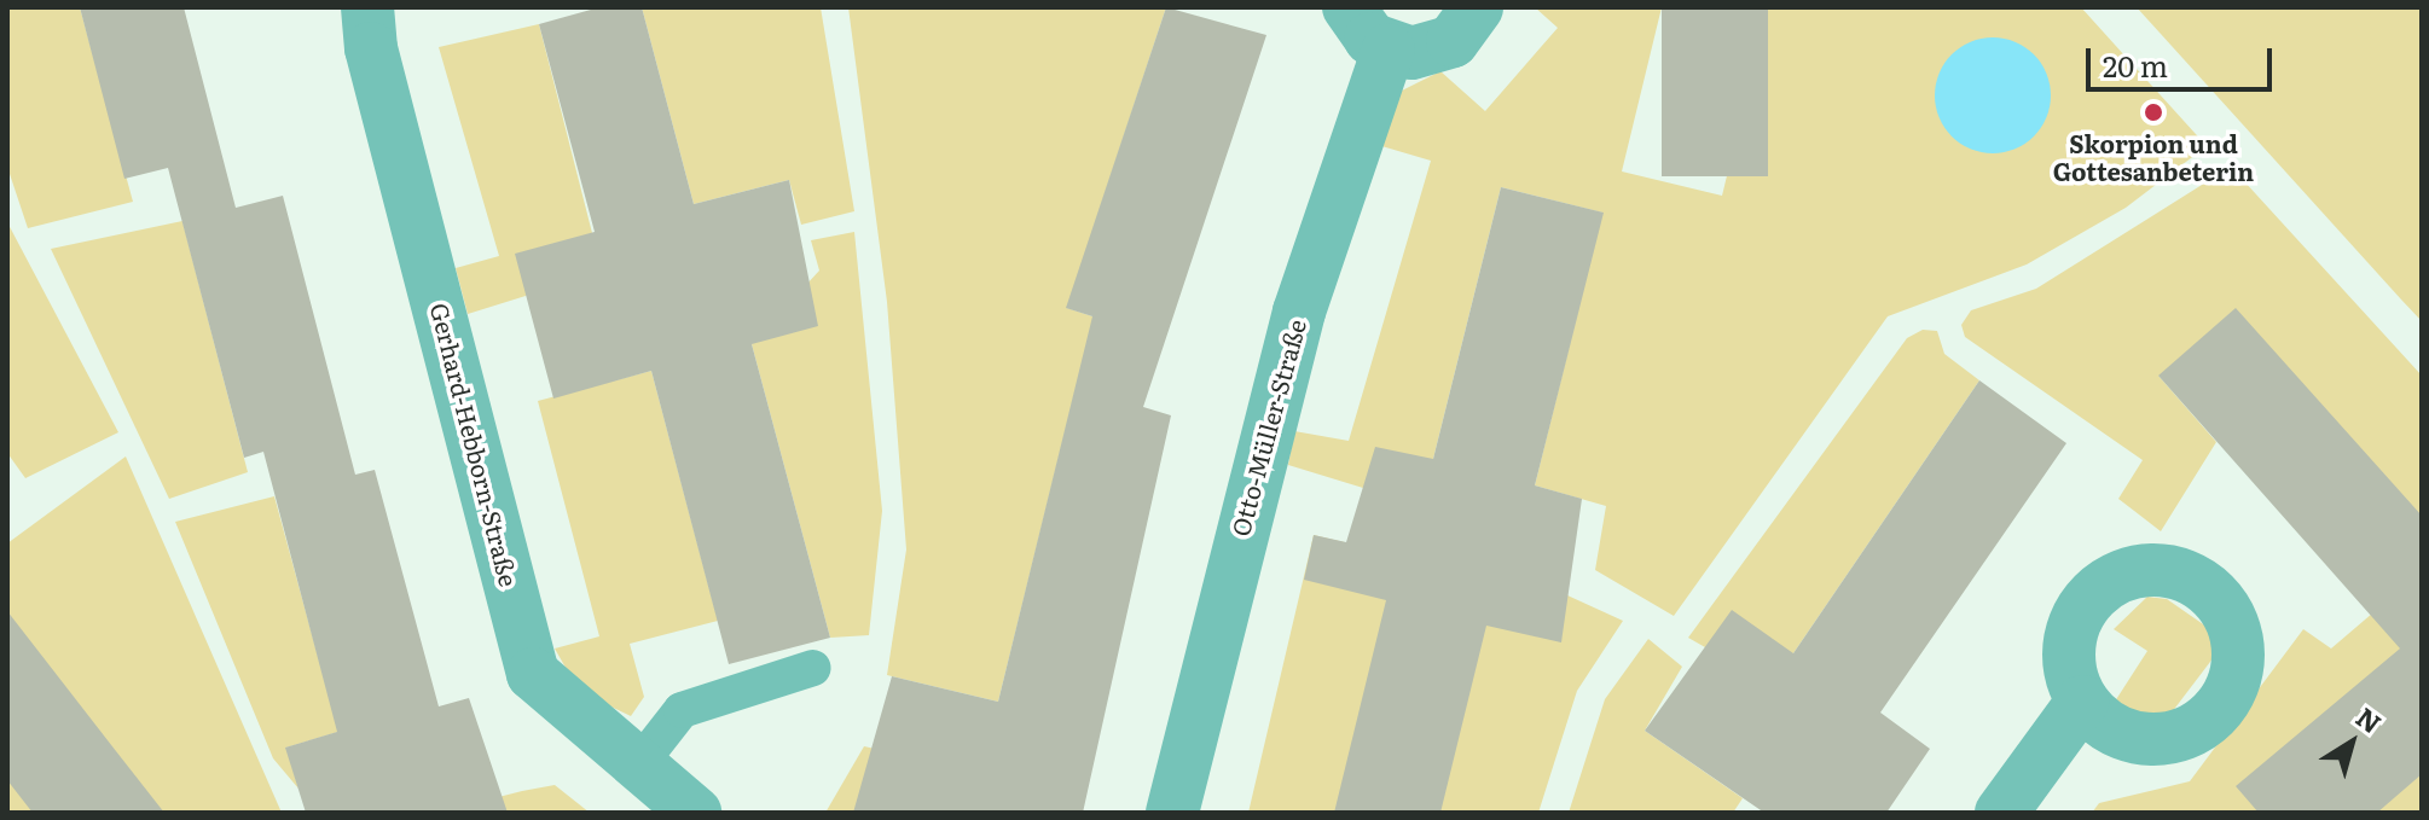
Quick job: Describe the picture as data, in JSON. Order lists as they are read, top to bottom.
{
  "streets": {
    "street": ["Otto-Müller-Straße", "Gerhard-Hebborn-Straße"]
  },
  "places": ["Skorpion und Gottesanbeterin"],
  "scale_bar": "20 m",
  "north": "top right"
}
